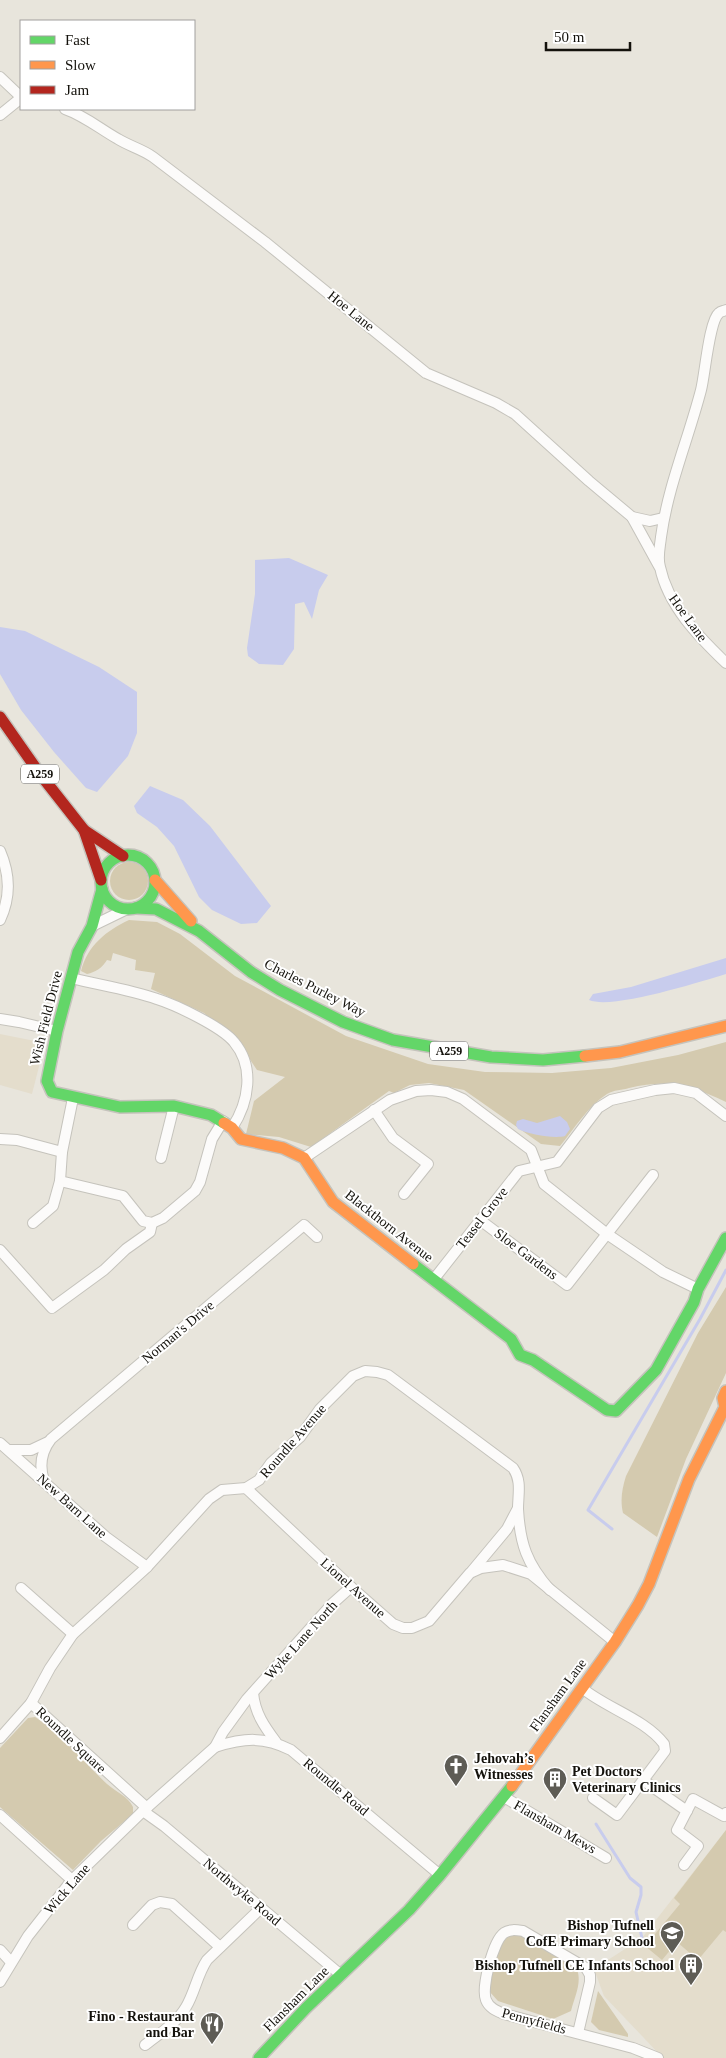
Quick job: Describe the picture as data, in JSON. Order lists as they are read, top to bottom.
{
  "streets": {
    "main road": [
      "A259",
      "Charles Purley Way",
      "Wish Field Drive",
      "Blackthorn Avenue",
      "Flansham Lane"
    ],
    "street": [
      "Hoe Lane",
      "Teasel Grove",
      "Sloe Gardens",
      "Norman's Drive",
      "Roundle Avenue",
      "New Barn Lane",
      "Lionel Avenue",
      "Wyke Lane North",
      "Roundle Square",
      "Roundle Road",
      "Flansham Mews",
      "Wick Lane",
      "Northwyke Road",
      "Pennyfields"
    ]
  },
  "crossings": [
    ["A259", "Charles Purley Way"],
    ["A259", "Wish Field Drive"],
    ["Charles Purley Way", "Wish Field Drive"],
    ["Wish Field Drive", "Blackthorn Avenue"],
    ["Teasel Grove", "Blackthorn Avenue"],
    ["Teasel Grove", "Sloe Gardens"],
    ["Norman's Drive", "New Barn Lane"],
    ["Roundle Avenue", "New Barn Lane"],
    ["Roundle Avenue", "Lionel Avenue"],
    ["Roundle Avenue", "Roundle Square"],
    ["Lionel Avenue", "Wyke Lane North"],
    ["Wyke Lane North", "Roundle Square"],
    ["Wyke Lane North", "Roundle Road"],
    ["Wyke Lane North", "Wick Lane"],
    ["Wyke Lane North", "Northwyke Road"],
    ["Flansham Lane", "Roundle Road"],
    ["Flansham Lane", "Flansham Mews"],
    ["Flansham Lane", "Northwyke Road"],
    ["Roundle Square", "Wick Lane"],
    ["Roundle Square", "Northwyke Road"],
    ["Wick Lane", "Northwyke Road"]
  ],
  "places": {
    "church": ["Jehovah’s Witnesses"],
    "building": ["Pet Doctors Veterinary Clinics", "Bishop Tufnell CE Infants School"],
    "school or university": ["Bishop Tufnell CofE Primary School"],
    "restaurant": ["Fino - Restaurant and Bar"]
  },
  "legend": ["Fast", "Slow", "Jam"],
  "scale_bar": "50 m"
}
